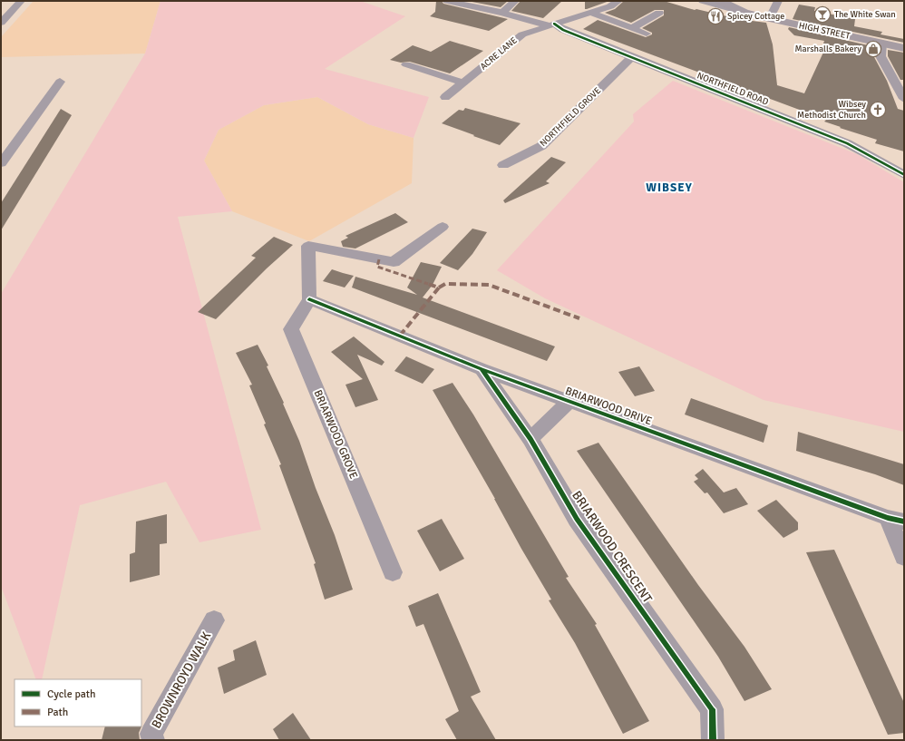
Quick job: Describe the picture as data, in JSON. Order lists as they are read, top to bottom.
{
  "streets": {
    "main road": ["HIGH STREET"],
    "street": [
      "ACRE LANE",
      "NORTHFIELD ROAD",
      "NORTHFIELD GROVE",
      "BRIARWOOD DRIVE",
      "BRIARWOOD GROVE",
      "BRIARWOOD CRESCENT",
      "BROWNROYD WALK"
    ]
  },
  "crossings": [
    ["ACRE LANE", "NORTHFIELD ROAD"],
    ["NORTHFIELD ROAD", "NORTHFIELD GROVE"],
    ["BRIARWOOD DRIVE", "BRIARWOOD GROVE"],
    ["BRIARWOOD DRIVE", "BRIARWOOD CRESCENT"]
  ],
  "districts": ["WIBSEY"],
  "places": {
    "bar": ["The White Swan"],
    "restaurant": ["Spicey Cottage"],
    "shop": ["Marshalls Bakery"],
    "church": ["Wibsey Methodist Church"]
  },
  "legend": ["Cycle path", "Path"]
}
